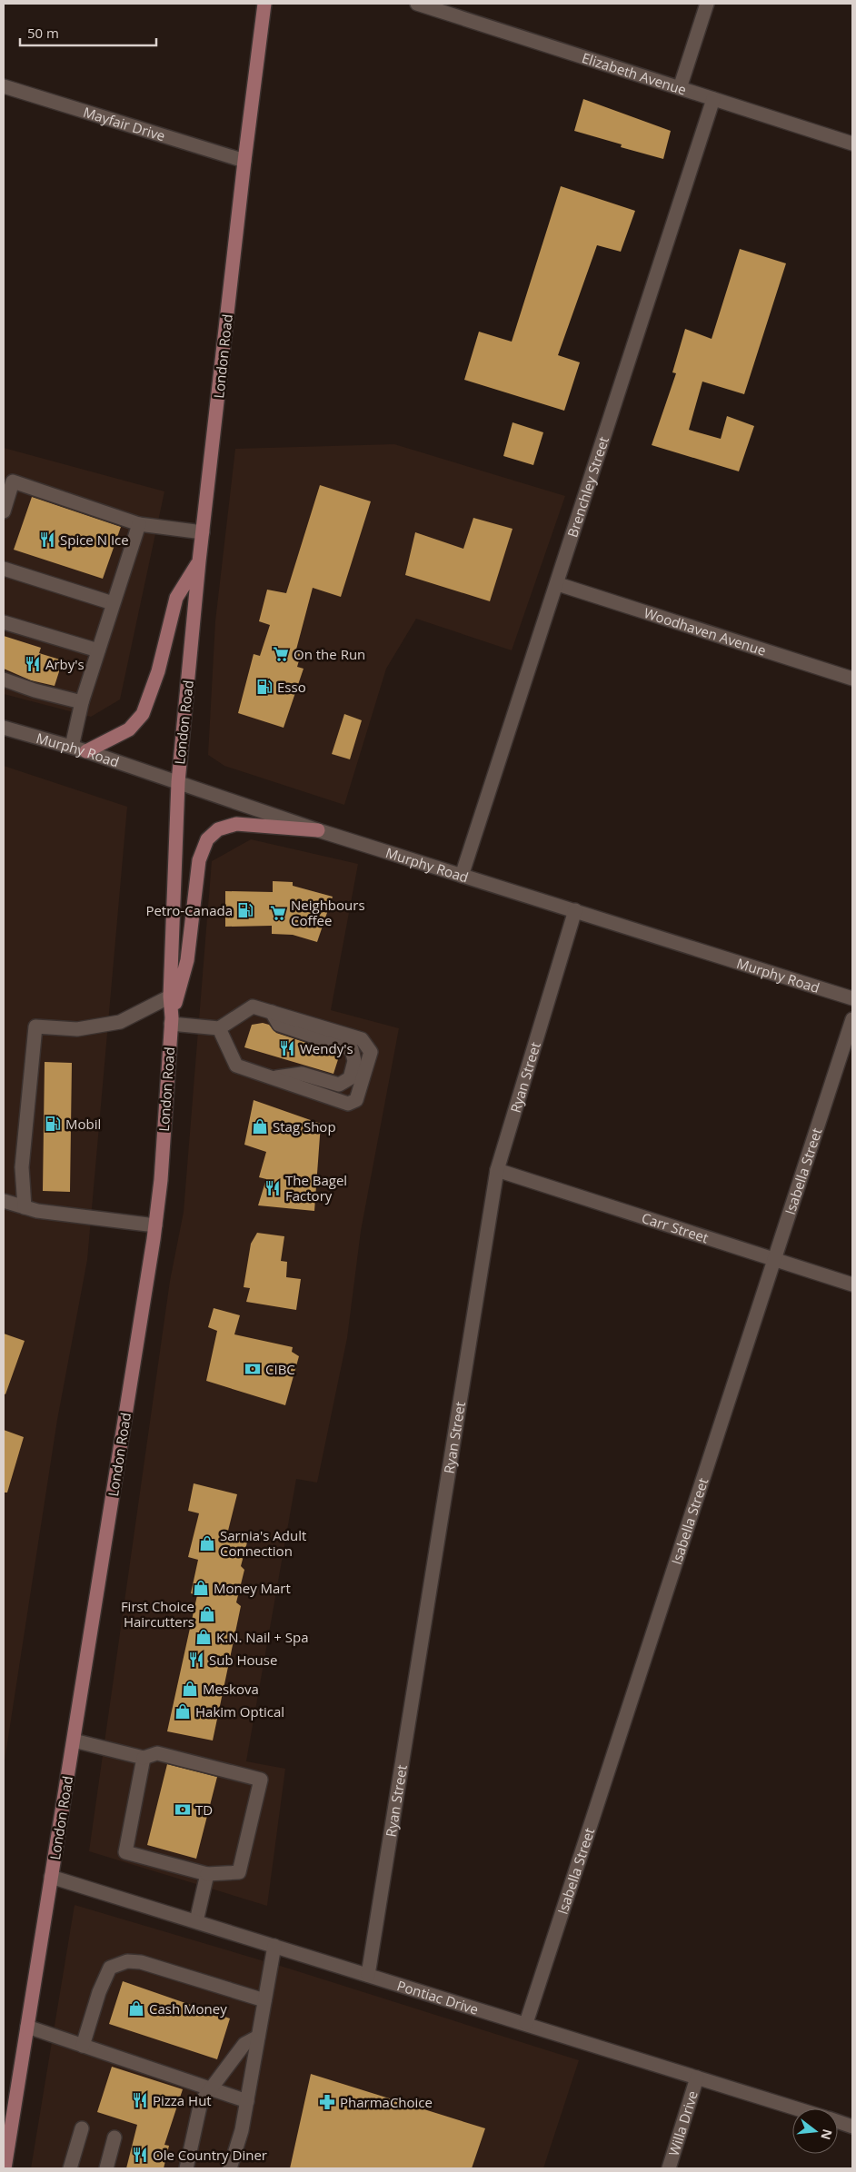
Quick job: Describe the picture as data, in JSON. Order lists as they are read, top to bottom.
{
  "streets": {
    "main road": ["London Road"],
    "street": [
      "Elizabeth Avenue",
      "Mayfair Drive",
      "Brenchley Street",
      "Woodhaven Avenue",
      "Murphy Road",
      "Ryan Street",
      "Isabella Street",
      "Carr Street",
      "Pontiac Drive",
      "Willa Drive"
    ]
  },
  "crossings": [
    ["Elizabeth Avenue", "Brenchley Street"],
    ["Mayfair Drive", "London Road"],
    ["London Road", "Murphy Road"],
    ["London Road", "Pontiac Drive"],
    ["Brenchley Street", "Woodhaven Avenue"],
    ["Brenchley Street", "Murphy Road"],
    ["Murphy Road", "Ryan Street"],
    ["Ryan Street", "Carr Street"],
    ["Ryan Street", "Pontiac Drive"],
    ["Isabella Street", "Carr Street"],
    ["Isabella Street", "Pontiac Drive"],
    ["Pontiac Drive", "Willa Drive"]
  ],
  "places": {
    "restaurant": [
      "Spice N Ice",
      "Arby's",
      "Wendy's",
      "The Bagel Factory",
      "Sub House",
      "Pizza Hut",
      "Ole Country Diner"
    ],
    "supermarket": ["On the Run", "Neighbours Coffee"],
    "fuel station": ["Esso", "Petro-Canada", "Mobil"],
    "shop": [
      "Stag Shop",
      "Sarnia's Adult Connection",
      "Money Mart",
      "First Choice Haircutters",
      "K.N. Nail + Spa",
      "Meskova",
      "Hakim Optical",
      "Cash Money"
    ],
    "bank": ["CIBC", "TD"],
    "pharmacy": ["PharmaChoice"]
  },
  "scale_bar": "50 m",
  "north": "right"
}
